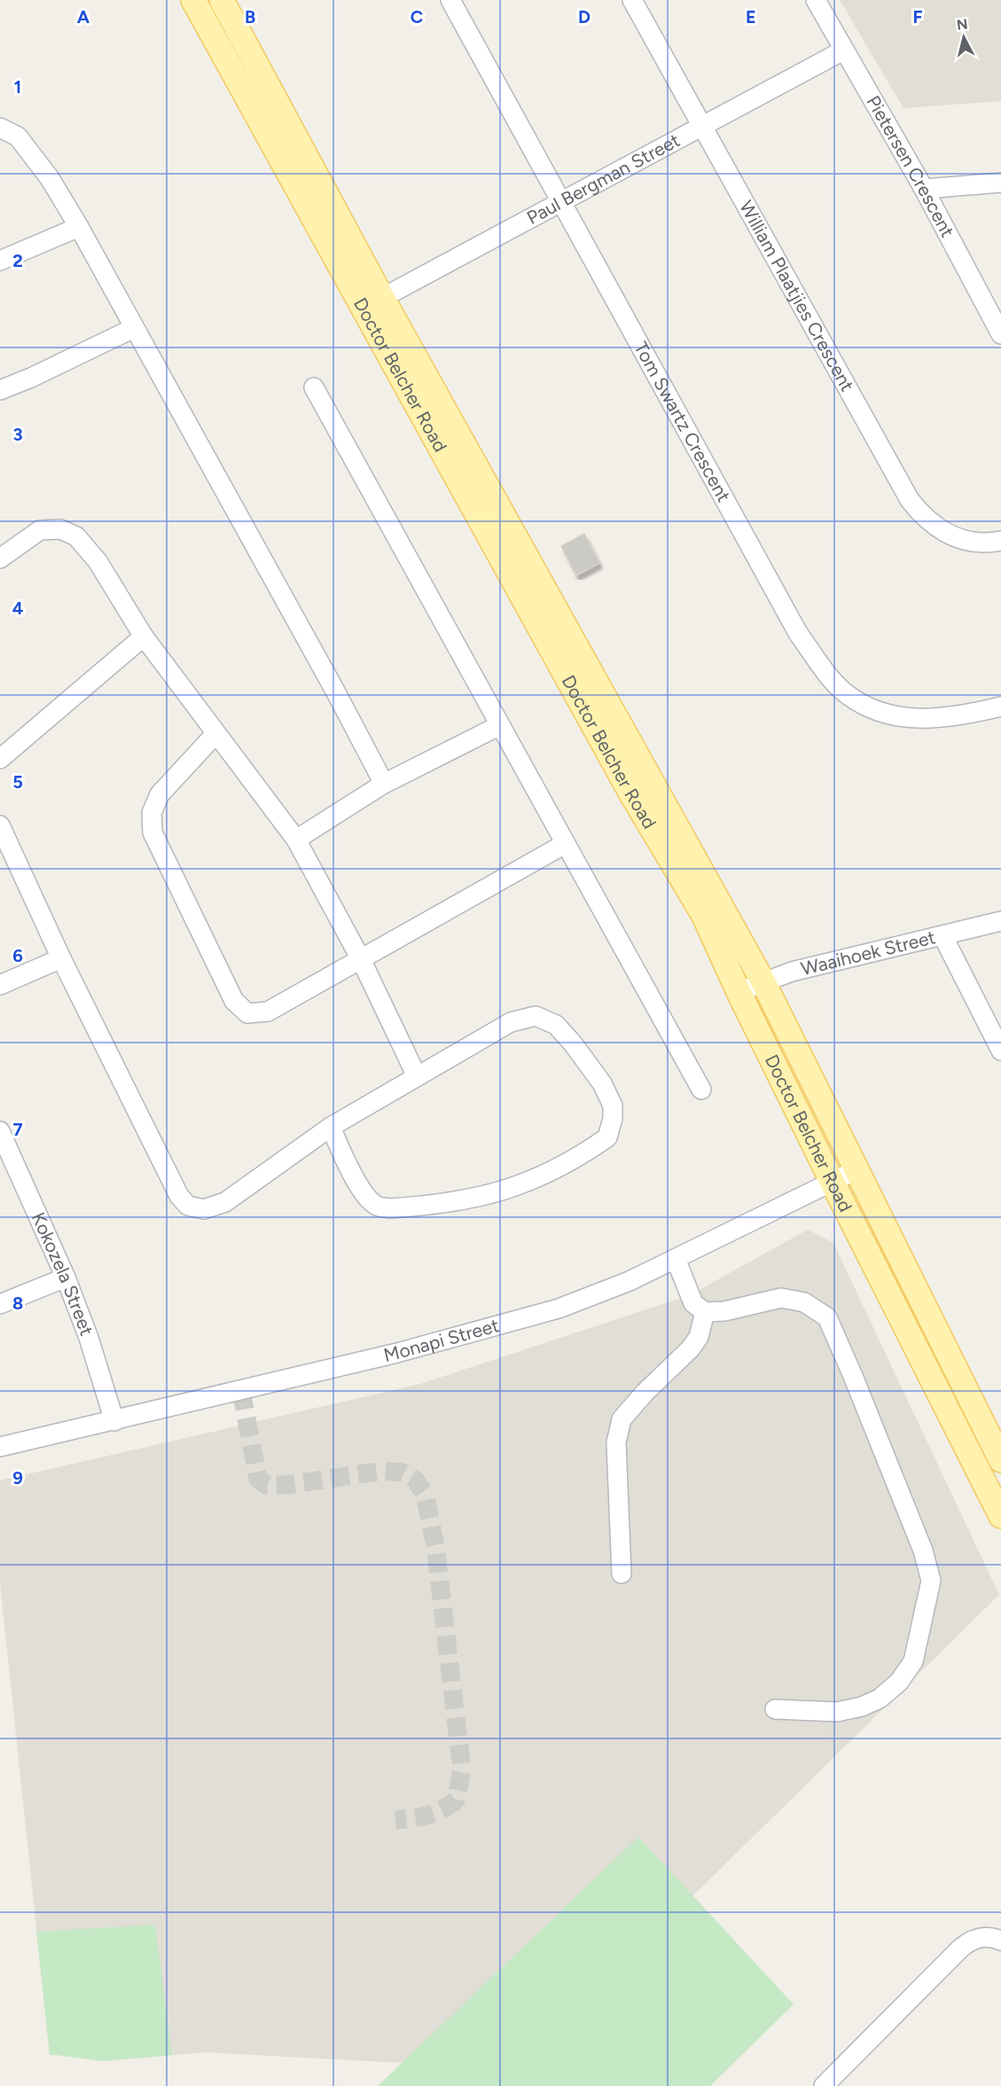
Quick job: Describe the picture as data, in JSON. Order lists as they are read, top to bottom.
{
  "streets": {
    "main road": ["Doctor Belcher Road"],
    "street": [
      "Pietersen Crescent",
      "Paul Bergman Street",
      "William Plaatjies Crescent",
      "Tom Swartz Crescent",
      "Waaihoek Street",
      "Kokozela Street",
      "Monapi Street"
    ]
  },
  "crossings": [
    ["Pietersen Crescent", "Paul Bergman Street"],
    ["Paul Bergman Street", "William Plaatjies Crescent"],
    ["Paul Bergman Street", "Doctor Belcher Road"],
    ["Paul Bergman Street", "Tom Swartz Crescent"],
    ["Doctor Belcher Road", "Waaihoek Street"],
    ["Doctor Belcher Road", "Monapi Street"],
    ["Kokozela Street", "Monapi Street"]
  ],
  "north": "top",
  "grid": {
    "columns": [
      "A",
      "B",
      "C",
      "D",
      "E",
      "F"
    ],
    "rows": [
      "1",
      "2",
      "3",
      "4",
      "5",
      "6",
      "7",
      "8",
      "9"
    ]
  }
}
